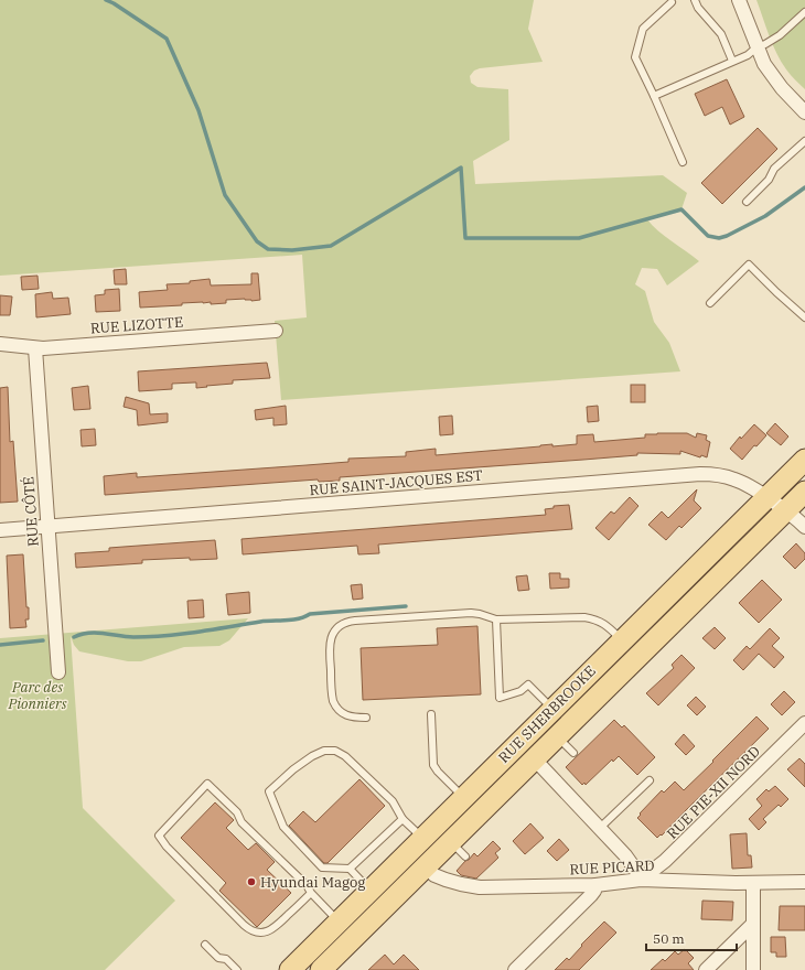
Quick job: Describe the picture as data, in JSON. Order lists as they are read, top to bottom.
{
  "streets": {
    "main road": ["RUE SHERBROOKE"],
    "street": [
      "RUE LIZOTTE",
      "RUE SAINT-JACQUES EST",
      "RUE CÔTÉ",
      "RUE PIE-XII NORD",
      "RUE PICARD"
    ]
  },
  "crossings": [
    ["RUE LIZOTTE", "RUE CÔTÉ"],
    ["RUE SAINT-JACQUES EST", "RUE CÔTÉ"],
    ["RUE SAINT-JACQUES EST", "RUE SHERBROOKE"],
    ["RUE SHERBROOKE", "RUE PICARD"],
    ["RUE PIE-XII NORD", "RUE PICARD"]
  ],
  "parks": ["Parc des Pionniers"],
  "places": ["Hyundai Magog"],
  "scale_bar": "50 m"
}
